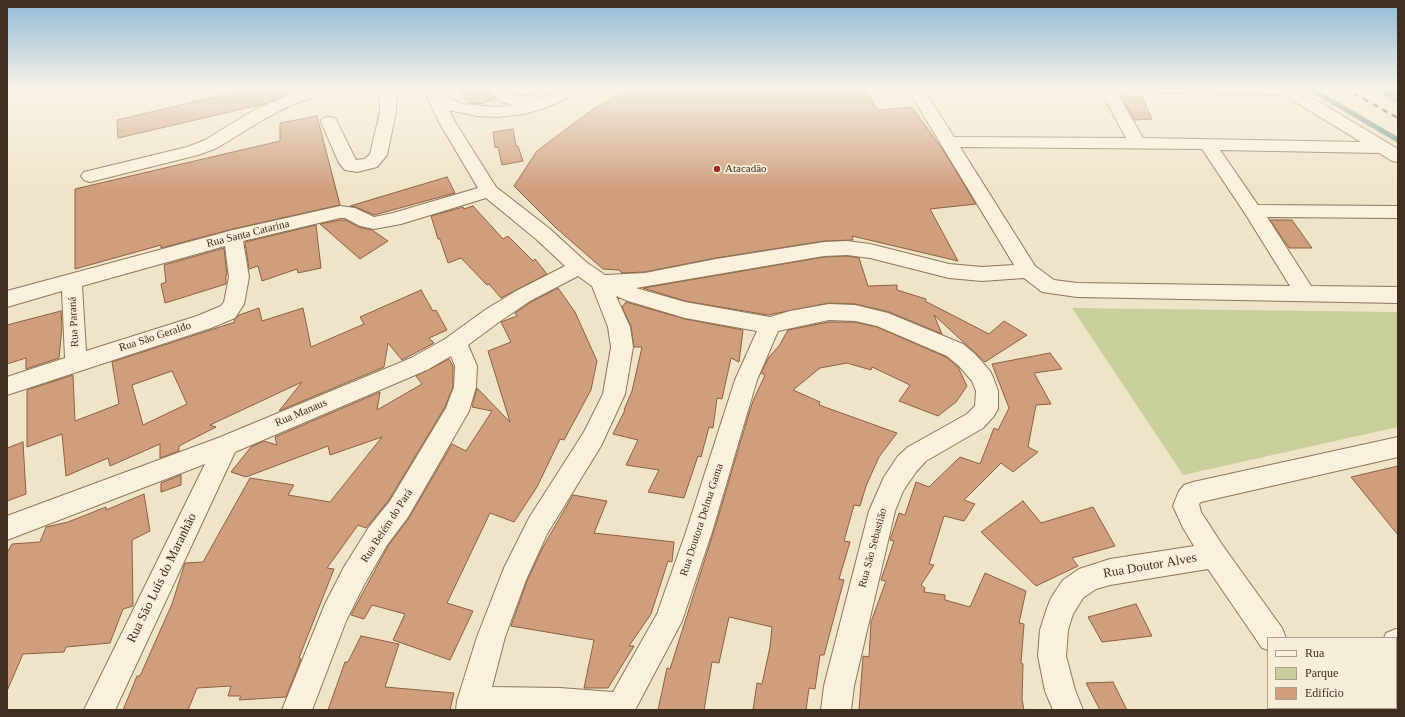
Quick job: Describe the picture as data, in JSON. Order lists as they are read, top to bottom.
{
  "streets": {
    "street": [
      "Rua Santa Catarina",
      "Rua Paraná",
      "Rua São Geraldo",
      "Rua Manaus",
      "Rua Doutora Delma Gama",
      "Rua Belém do Pará",
      "Rua São Sebastião",
      "Rua Doutor Alves",
      "Rua São Luís do Maranhão"
    ]
  },
  "crossings": [
    ["Rua Santa Catarina", "Rua Paraná"],
    ["Rua Santa Catarina", "Rua São Geraldo"],
    ["Rua Paraná", "Rua São Geraldo"],
    ["Rua Manaus", "Rua Belém do Pará"],
    ["Rua Manaus", "Rua São Luís do Maranhão"],
    ["Rua Doutora Delma Gama", "Rua São Sebastião"]
  ],
  "places": ["Atacadão"],
  "legend": ["Rua", "Parque", "Edifício"]
}
